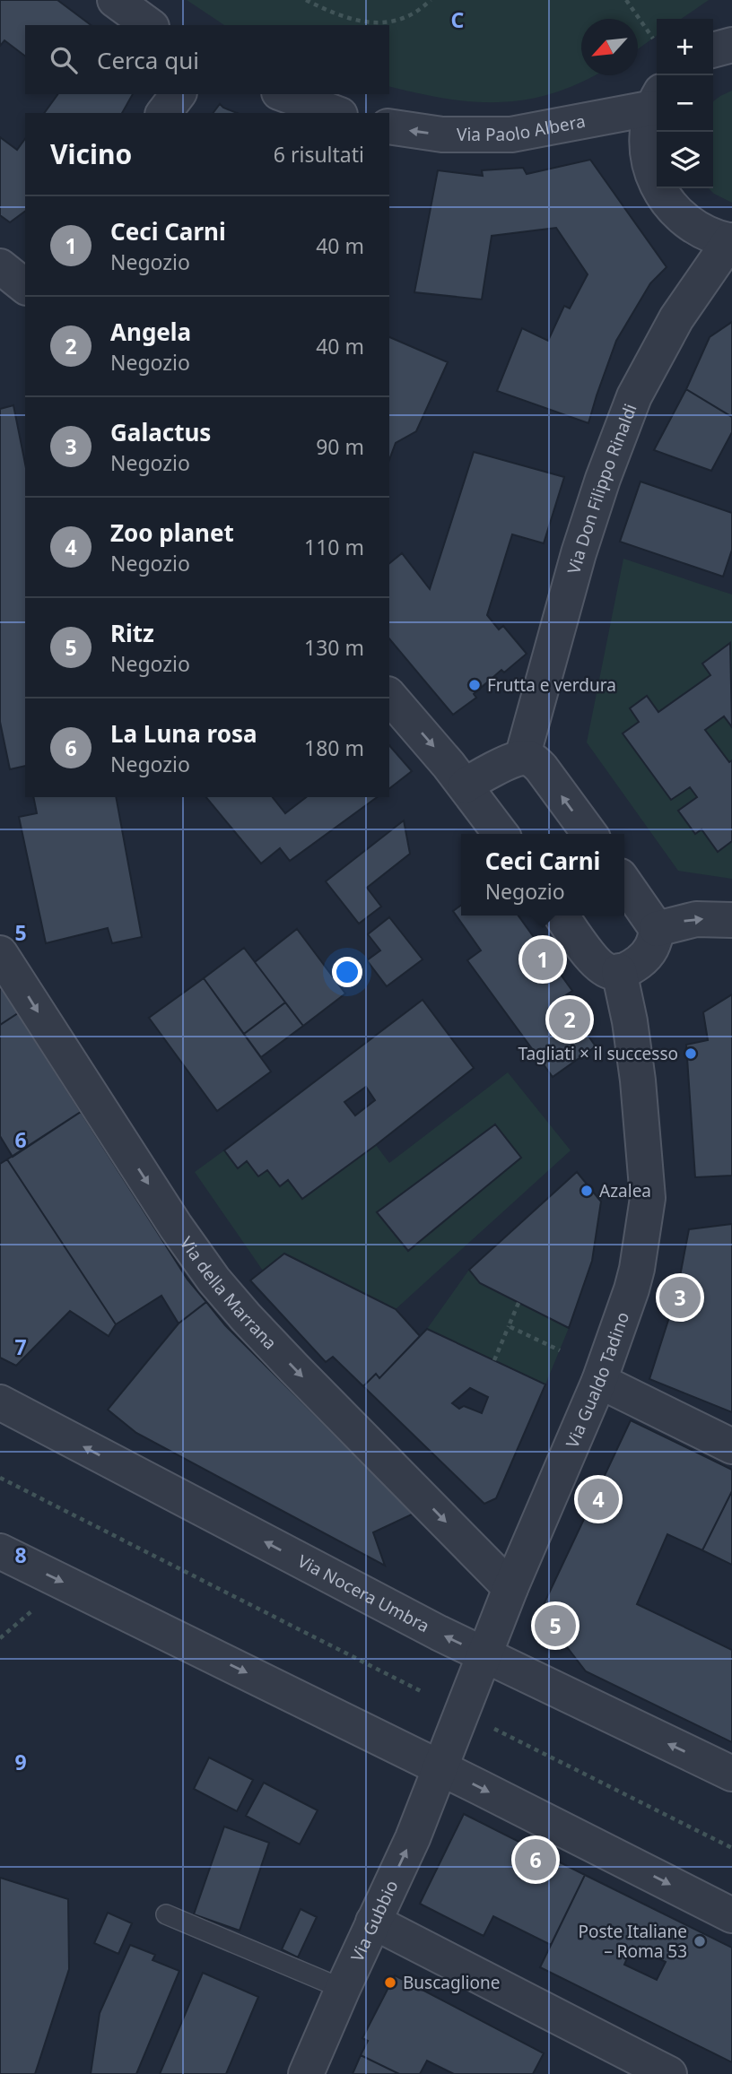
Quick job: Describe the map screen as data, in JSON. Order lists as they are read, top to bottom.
{
  "streets": {
    "street": [
      "Via Paolo Albera",
      "Via Don Filippo Rinaldi",
      "Via della Marrana",
      "Via Gualdo Tadino",
      "Via Nocera Umbra",
      "Via Gubbio"
    ]
  },
  "crossings": [
    ["Via della Marrana", "Via Gualdo Tadino"],
    ["Via Gualdo Tadino", "Via Nocera Umbra"],
    ["Via Gualdo Tadino", "Via Gubbio"]
  ],
  "one_way": ["Via Paolo Albera", "Via Gubbio"],
  "places": [
    "Frutta e verdura",
    "Tagliati × il successo",
    "Azalea",
    "Poste Italiane – Roma 53",
    "Buscaglione"
  ],
  "north": "bottom left",
  "page": {
    "map_buttons": ["+", "−"],
    "search": "Cerca qui",
    "heading": ["Vicino", "6 risultati"],
    "list": [
      {
        "mark": "1",
        "name": "Ceci Carni",
        "note": "Negozio",
        "value": "40 m"
      },
      {
        "mark": "2",
        "name": "Angela",
        "note": "Negozio",
        "value": "40 m"
      },
      {
        "mark": "3",
        "name": "Galactus",
        "note": "Negozio",
        "value": "90 m"
      },
      {
        "mark": "4",
        "name": "Zoo planet",
        "note": "Negozio",
        "value": "110 m"
      },
      {
        "mark": "5",
        "name": "Ritz",
        "note": "Negozio",
        "value": "130 m"
      },
      {
        "mark": "6",
        "name": "La Luna rosa",
        "note": "Negozio",
        "value": "180 m"
      }
    ],
    "popup": ["Ceci Carni", "Negozio"],
    "pins": [
      "1",
      "2",
      "3",
      "4",
      "5",
      "6"
    ]
  },
  "grid": {
    "columns": ["C"],
    "rows": [
      "5",
      "6",
      "7",
      "8",
      "9"
    ]
  }
}
